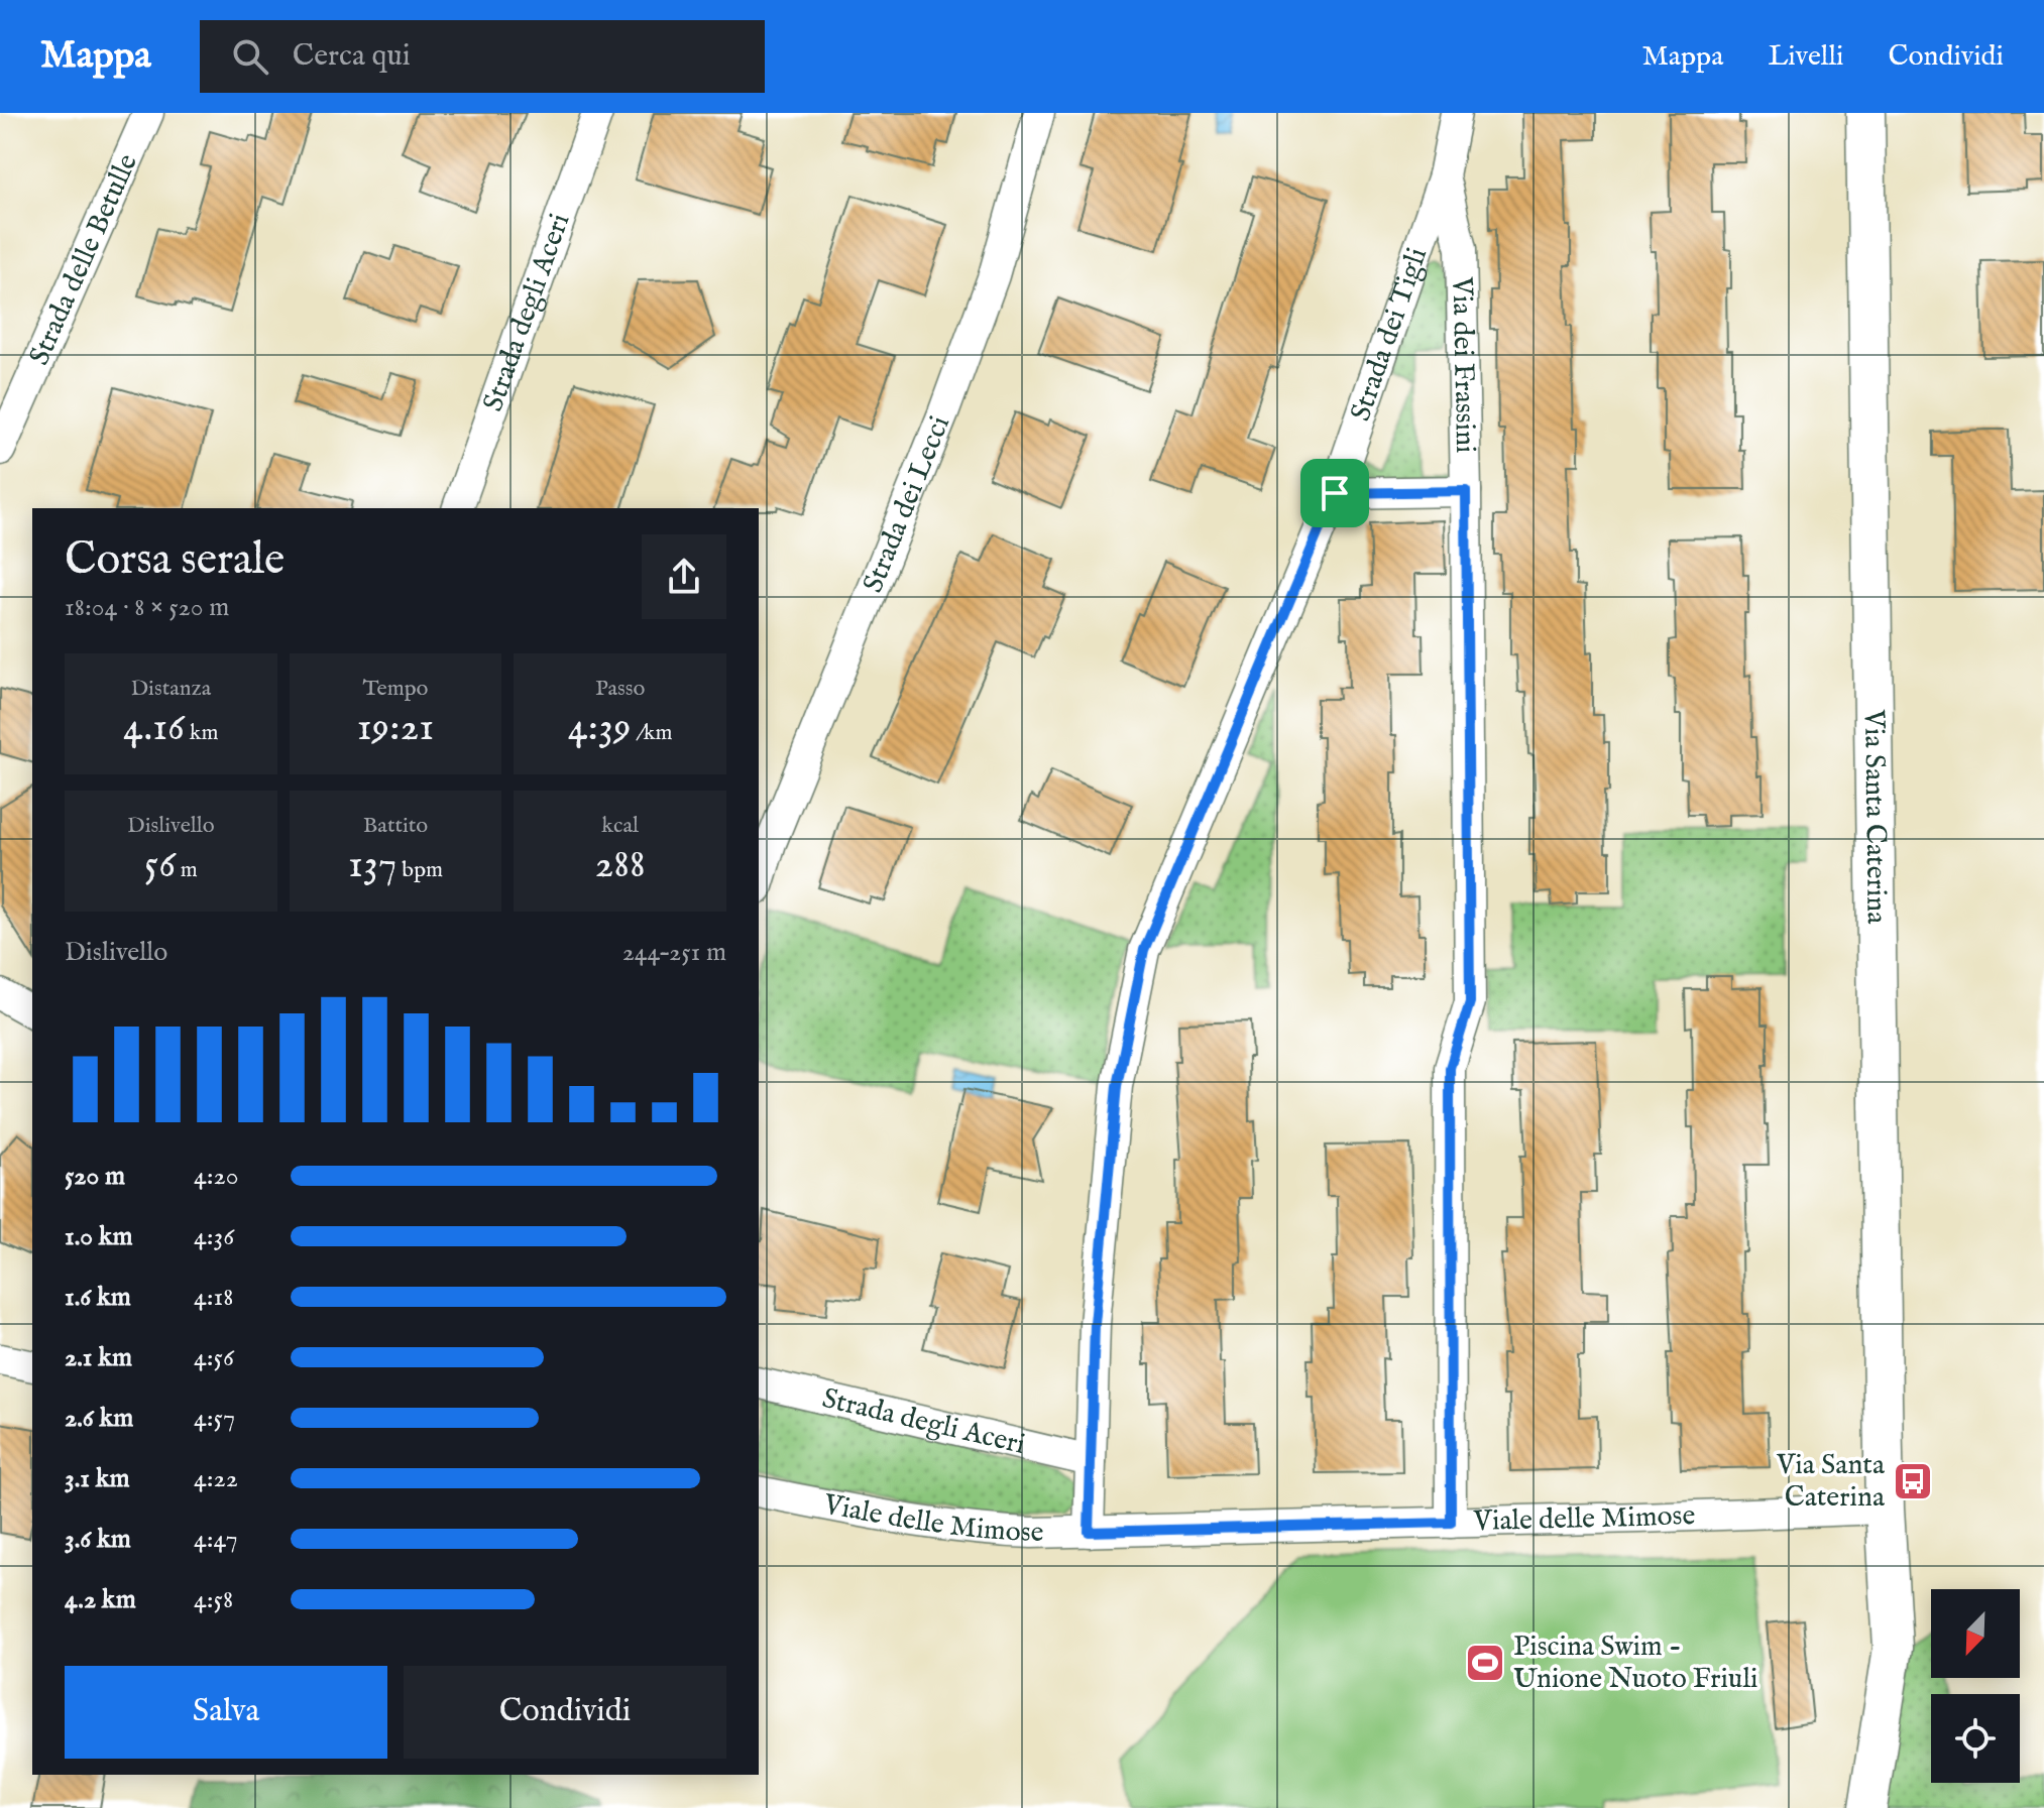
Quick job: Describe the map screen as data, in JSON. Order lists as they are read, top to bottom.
{
  "streets": {
    "street": [
      "Strada delle Betulle",
      "Strada degli Aceri",
      "Strada dei Tigli",
      "Via dei Frassini",
      "Strada dei Lecci",
      "Via Santa Caterina",
      "Viale delle Mimose"
    ]
  },
  "crossings": [
    ["Strada degli Aceri", "Strada dei Tigli"],
    ["Strada dei Tigli", "Via dei Frassini"],
    ["Strada dei Tigli", "Viale delle Mimose"],
    ["Via dei Frassini", "Viale delle Mimose"],
    ["Via Santa Caterina", "Viale delle Mimose"]
  ],
  "places": {
    "bus stop": ["Via Santa Caterina"],
    "sports": ["Piscina Swim - Unione Nuoto Friuli"]
  },
  "north": "bottom left",
  "page": {
    "header": "Mappa",
    "search": "Cerca qui",
    "nav": ["Mappa", "Livelli", "Condividi"],
    "heading": ["Corsa serale", "18:04 · 8 × 520 m"],
    "stats": [
      ["Distanza", "4.16 km"],
      ["Tempo", "19:21"],
      ["Passo", "4:39 /km"],
      ["Dislivello", "56 m"],
      ["Battito", "137 bpm"],
      ["kcal", "288"]
    ],
    "chart": ["Dislivello", "244–251 m"],
    "list": [
      {
        "name": "520 m",
        "note": "4:20"
      },
      {
        "name": "1.0 km",
        "note": "4:36"
      },
      {
        "name": "1.6 km",
        "note": "4:18"
      },
      {
        "name": "2.1 km",
        "note": "4:56"
      },
      {
        "name": "2.6 km",
        "note": "4:57"
      },
      {
        "name": "3.1 km",
        "note": "4:22"
      },
      {
        "name": "3.6 km",
        "note": "4:47"
      },
      {
        "name": "4.2 km",
        "note": "4:58"
      }
    ],
    "buttons": ["Salva", "Condividi"]
  }
}
